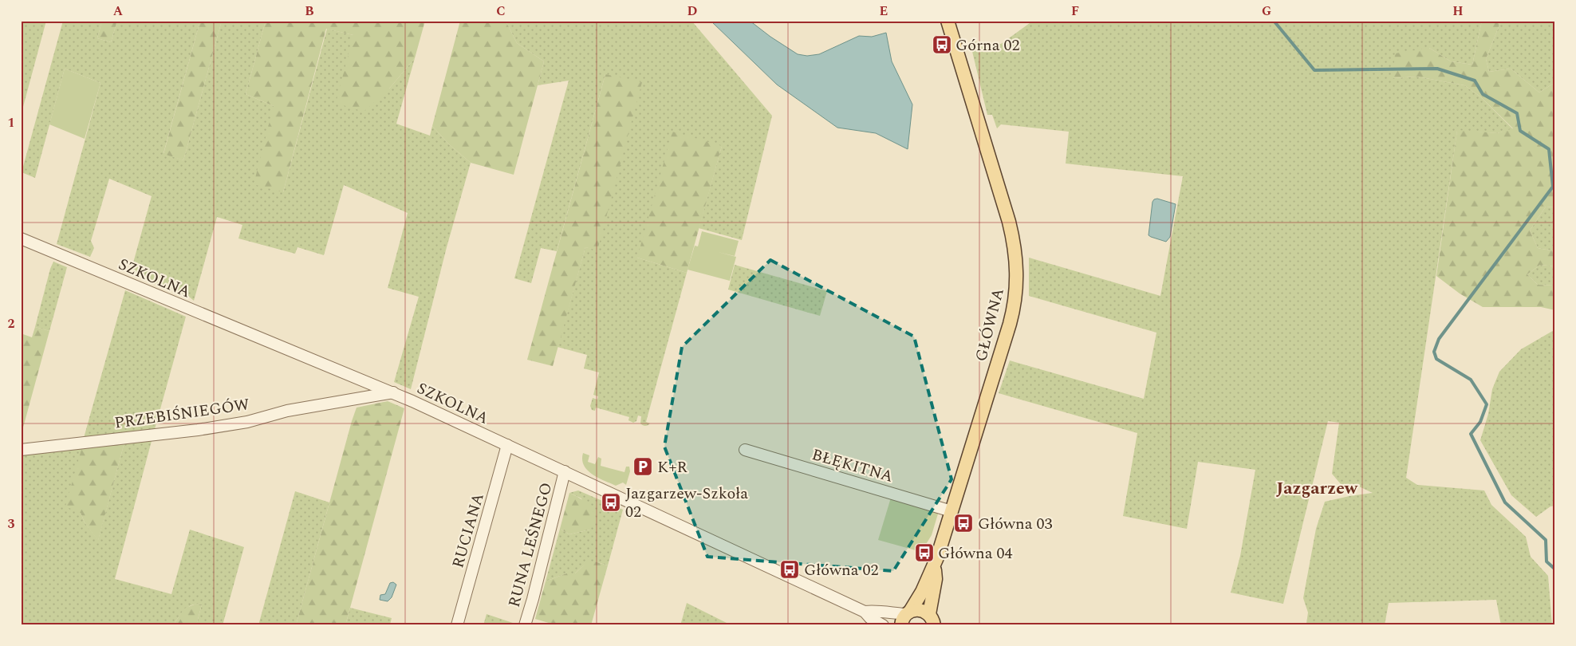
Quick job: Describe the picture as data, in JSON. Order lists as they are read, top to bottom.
{
  "streets": {
    "main road": ["GŁÓWNA"],
    "street": [
      "SZKOLNA",
      "PRZEBIŚNIEGÓW",
      "BŁĘKITNA",
      "RUCIANA",
      "RUNA LEŚNEGO"
    ]
  },
  "crossings": [
    ["SZKOLNA", "GŁÓWNA"],
    ["SZKOLNA", "PRZEBIŚNIEGÓW"],
    ["SZKOLNA", "RUCIANA"],
    ["SZKOLNA", "RUNA LEŚNEGO"],
    ["GŁÓWNA", "BŁĘKITNA"]
  ],
  "districts": ["Jazgarzew"],
  "places": {
    "bus stop": [
      "Górna 02",
      "Jazgarzew-Szkoła 02",
      "Główna 03",
      "Główna 04",
      "Główna 02"
    ],
    "parking": ["K+R"]
  },
  "grid": {
    "columns": [
      "A",
      "B",
      "C",
      "D",
      "E",
      "F",
      "G",
      "H"
    ],
    "rows": ["1", "2", "3"]
  }
}
